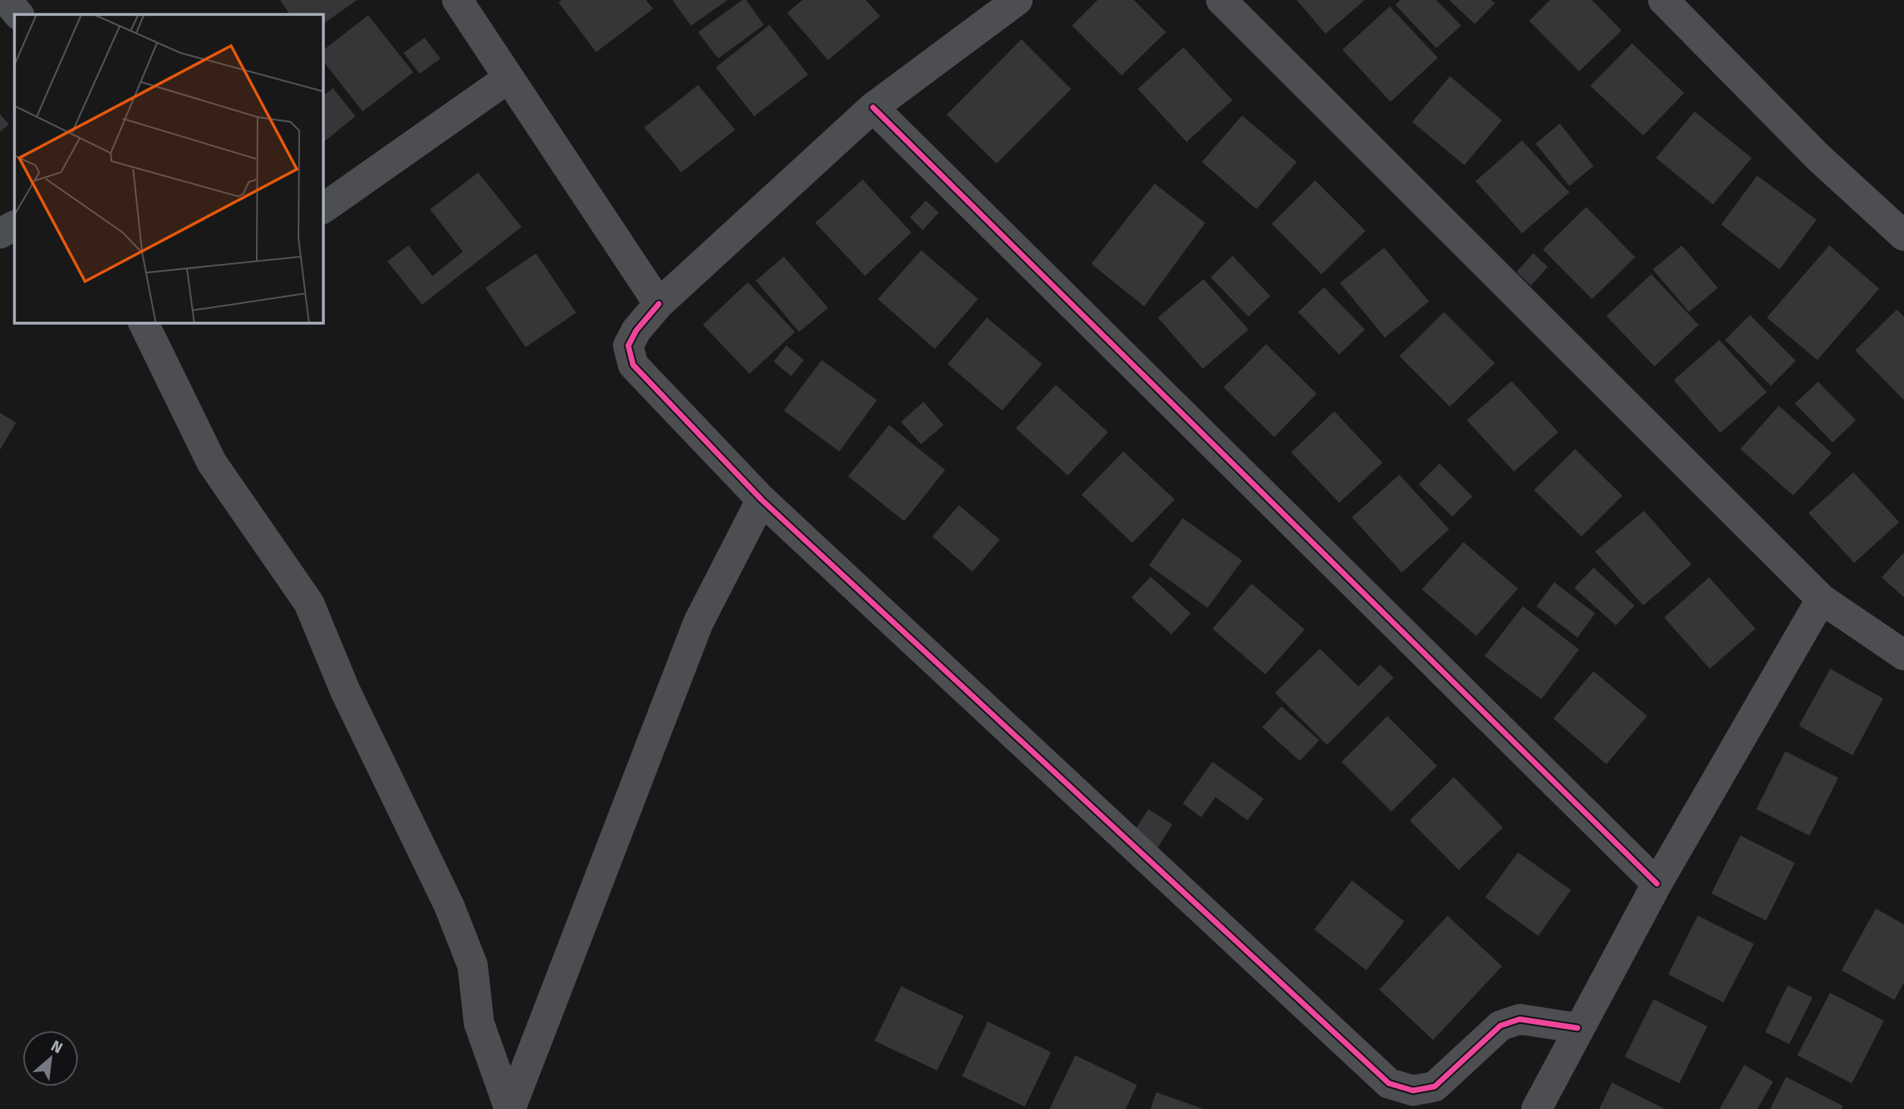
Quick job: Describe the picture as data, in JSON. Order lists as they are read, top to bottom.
{
  "north": "top right"
}
